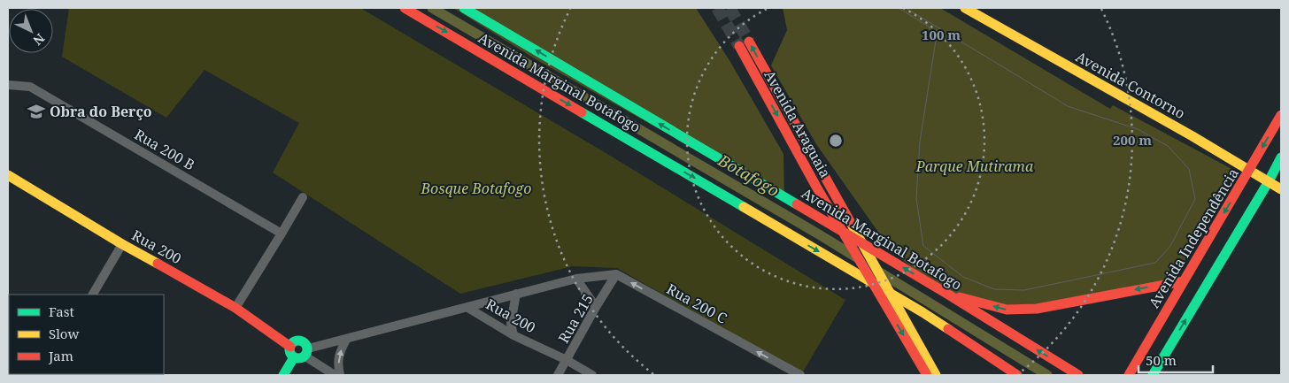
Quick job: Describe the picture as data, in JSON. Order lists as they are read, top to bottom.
{
  "streets": {
    "main road": [
      "Avenida Marginal Botafogo",
      "Avenida Contorno",
      "Avenida Araguaia",
      "Avenida Independência",
      "Rua 200"
    ],
    "street": ["Rua 200 B", "Rua 200 C", "Rua 215"]
  },
  "crossings": [
    ["Avenida Contorno", "Avenida Independência"],
    ["Rua 200", "Rua 215"],
    ["Rua 200 C", "Rua 215"]
  ],
  "one_way": ["Rua 200 C"],
  "water": ["Botafogo"],
  "parks": ["Parque Mutirama", "Bosque Botafogo"],
  "places": {
    "school or university": ["Obra do Berço"]
  },
  "legend": ["Fast", "Slow", "Jam"],
  "scale_bar": "50 m",
  "north": "bottom right",
  "rings": ["100 m", "200 m"]
}
